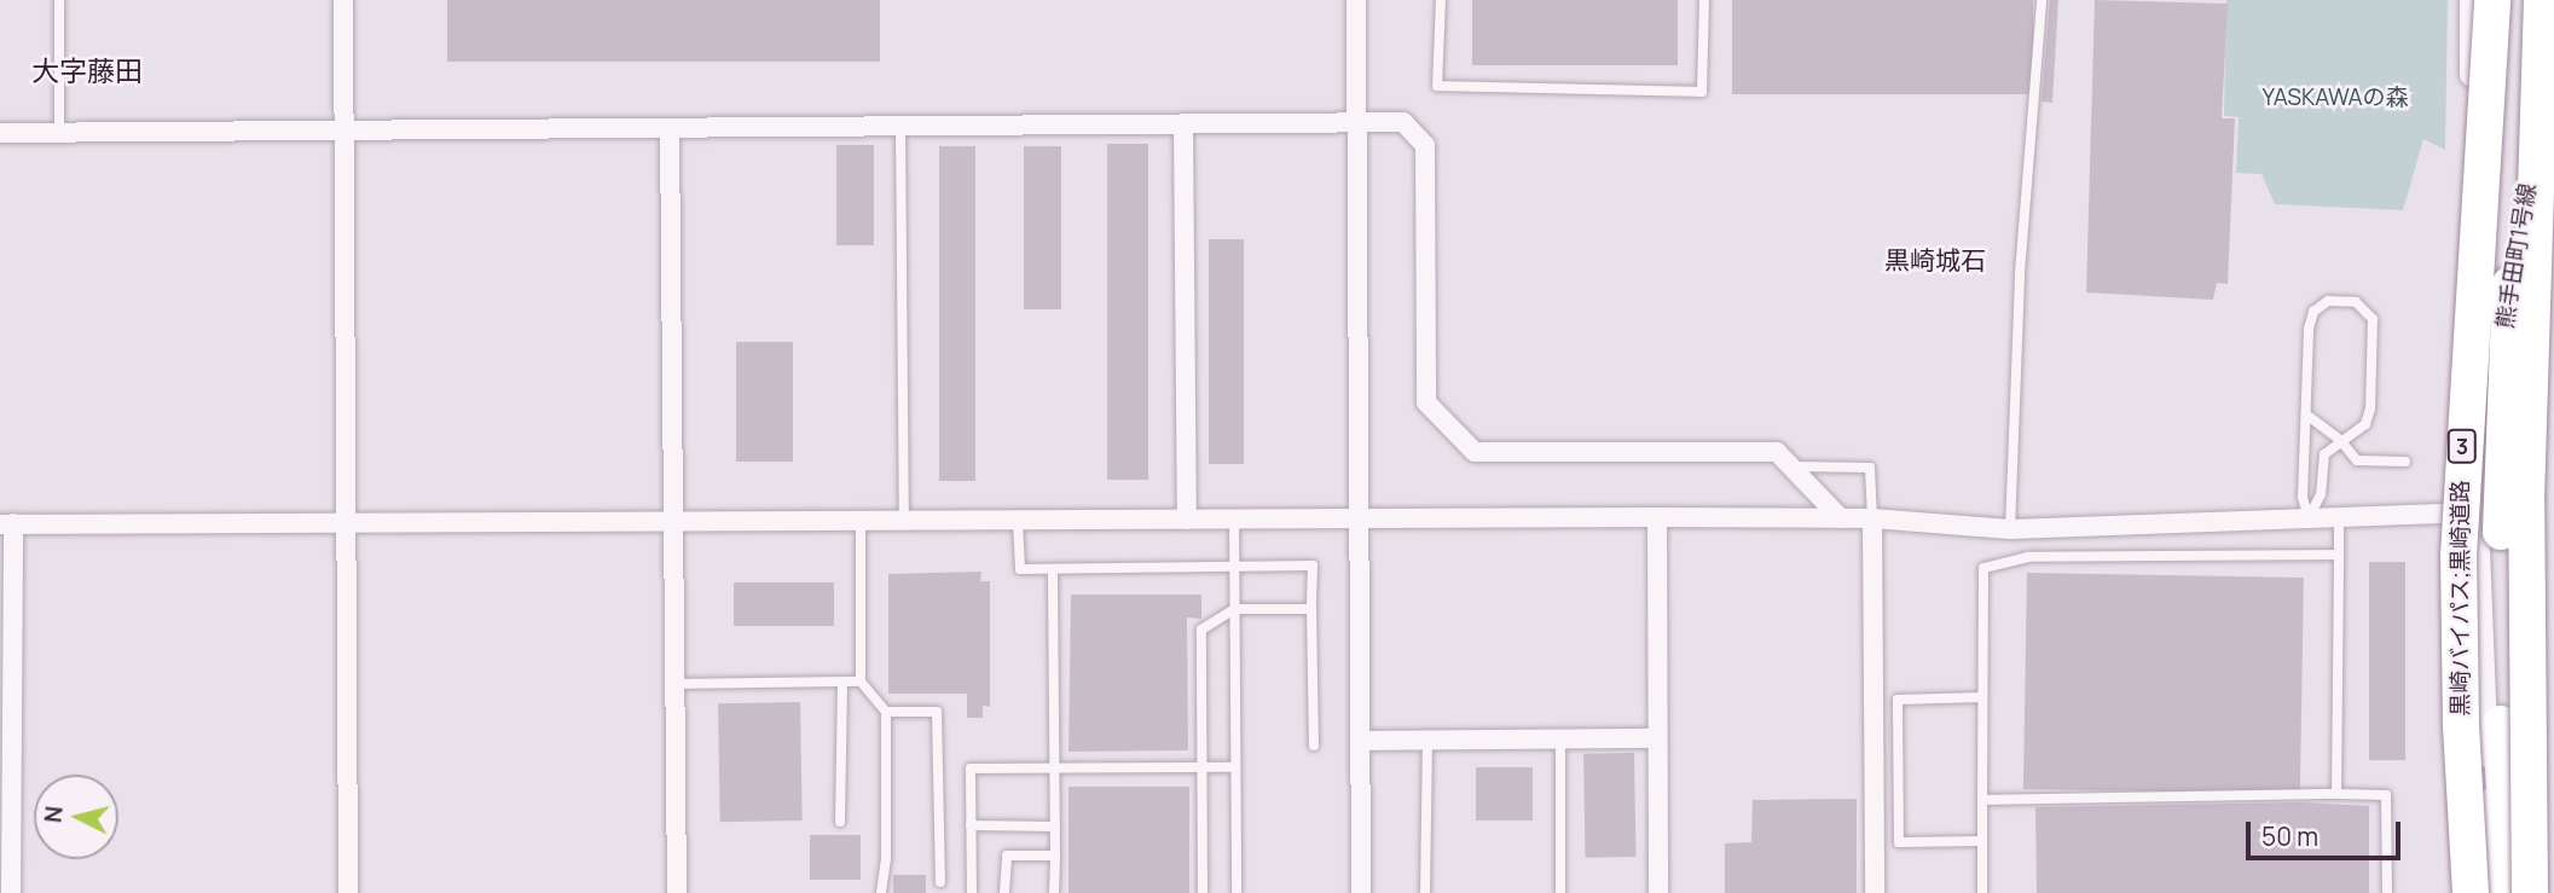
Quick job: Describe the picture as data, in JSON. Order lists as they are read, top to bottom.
{
  "streets": {
    "highway": ["3", "黒崎バイパス;黒崎道路"],
    "street": ["熊手田町1号線"]
  },
  "districts": ["大字藤田", "黒崎城石"],
  "parks": ["YASKAWAの森"],
  "scale_bar": "50 m",
  "north": "left"
}
